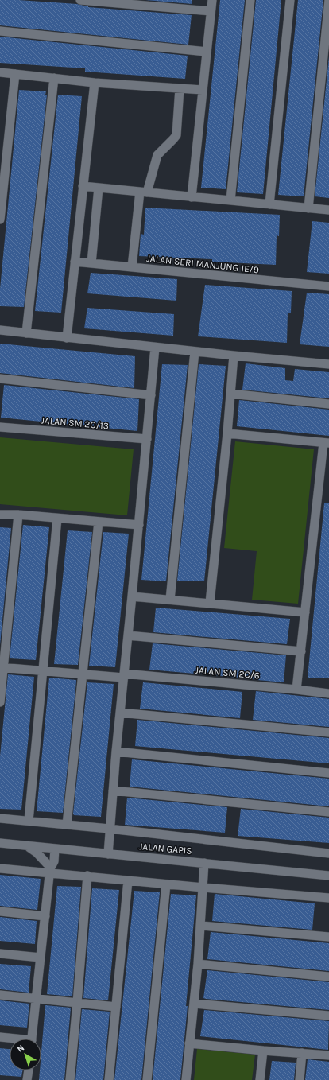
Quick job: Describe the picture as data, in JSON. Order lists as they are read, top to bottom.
{
  "streets": {
    "street": [
      "JALAN SERI MANJUNG 1E/9",
      "JALAN SM 2C/13",
      "JALAN SM 2C/6",
      "JALAN GAPIS"
    ]
  },
  "north": "top left"
}
